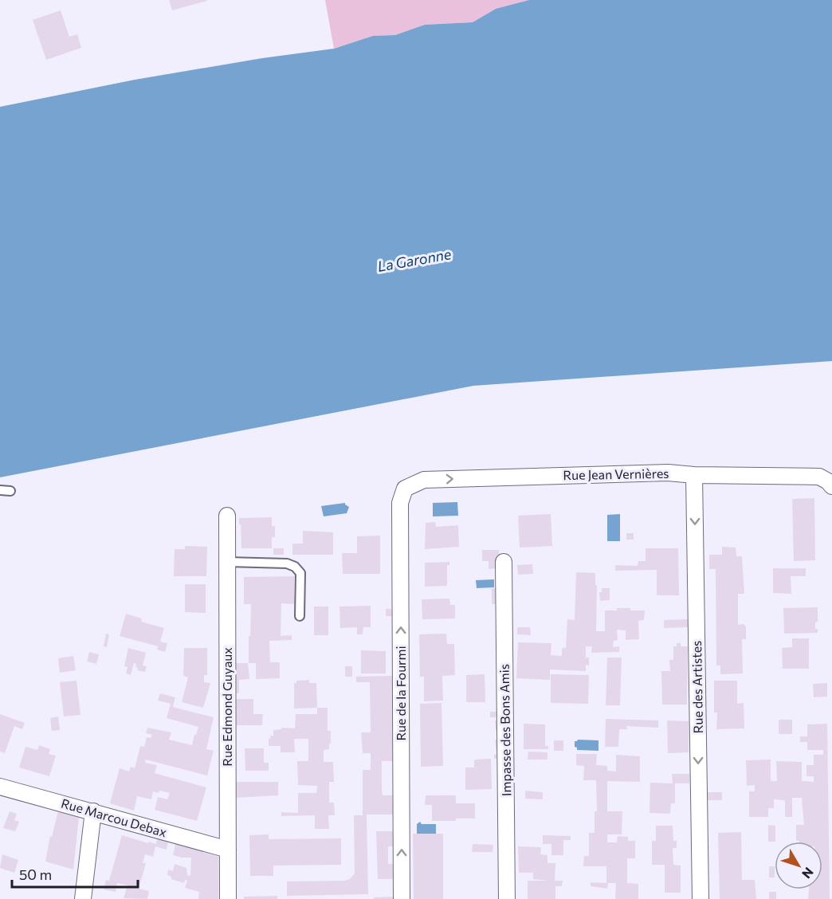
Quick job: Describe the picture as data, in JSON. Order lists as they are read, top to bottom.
{
  "streets": {
    "street": [
      "Rue Jean Vernières",
      "Rue des Artistes",
      "Rue de la Fourmi",
      "Rue Edmond Guyaux",
      "Impasse des Bons Amis",
      "Rue Marcou Debax"
    ]
  },
  "crossings": [
    ["Rue Jean Vernières", "Rue des Artistes"],
    ["Rue Jean Vernières", "Rue de la Fourmi"],
    ["Rue Edmond Guyaux", "Rue Marcou Debax"]
  ],
  "one_way": ["Rue Jean Vernières", "Rue des Artistes", "Rue de la Fourmi"],
  "water": ["La Garonne"],
  "scale_bar": "50 m",
  "north": "bottom right"
}
